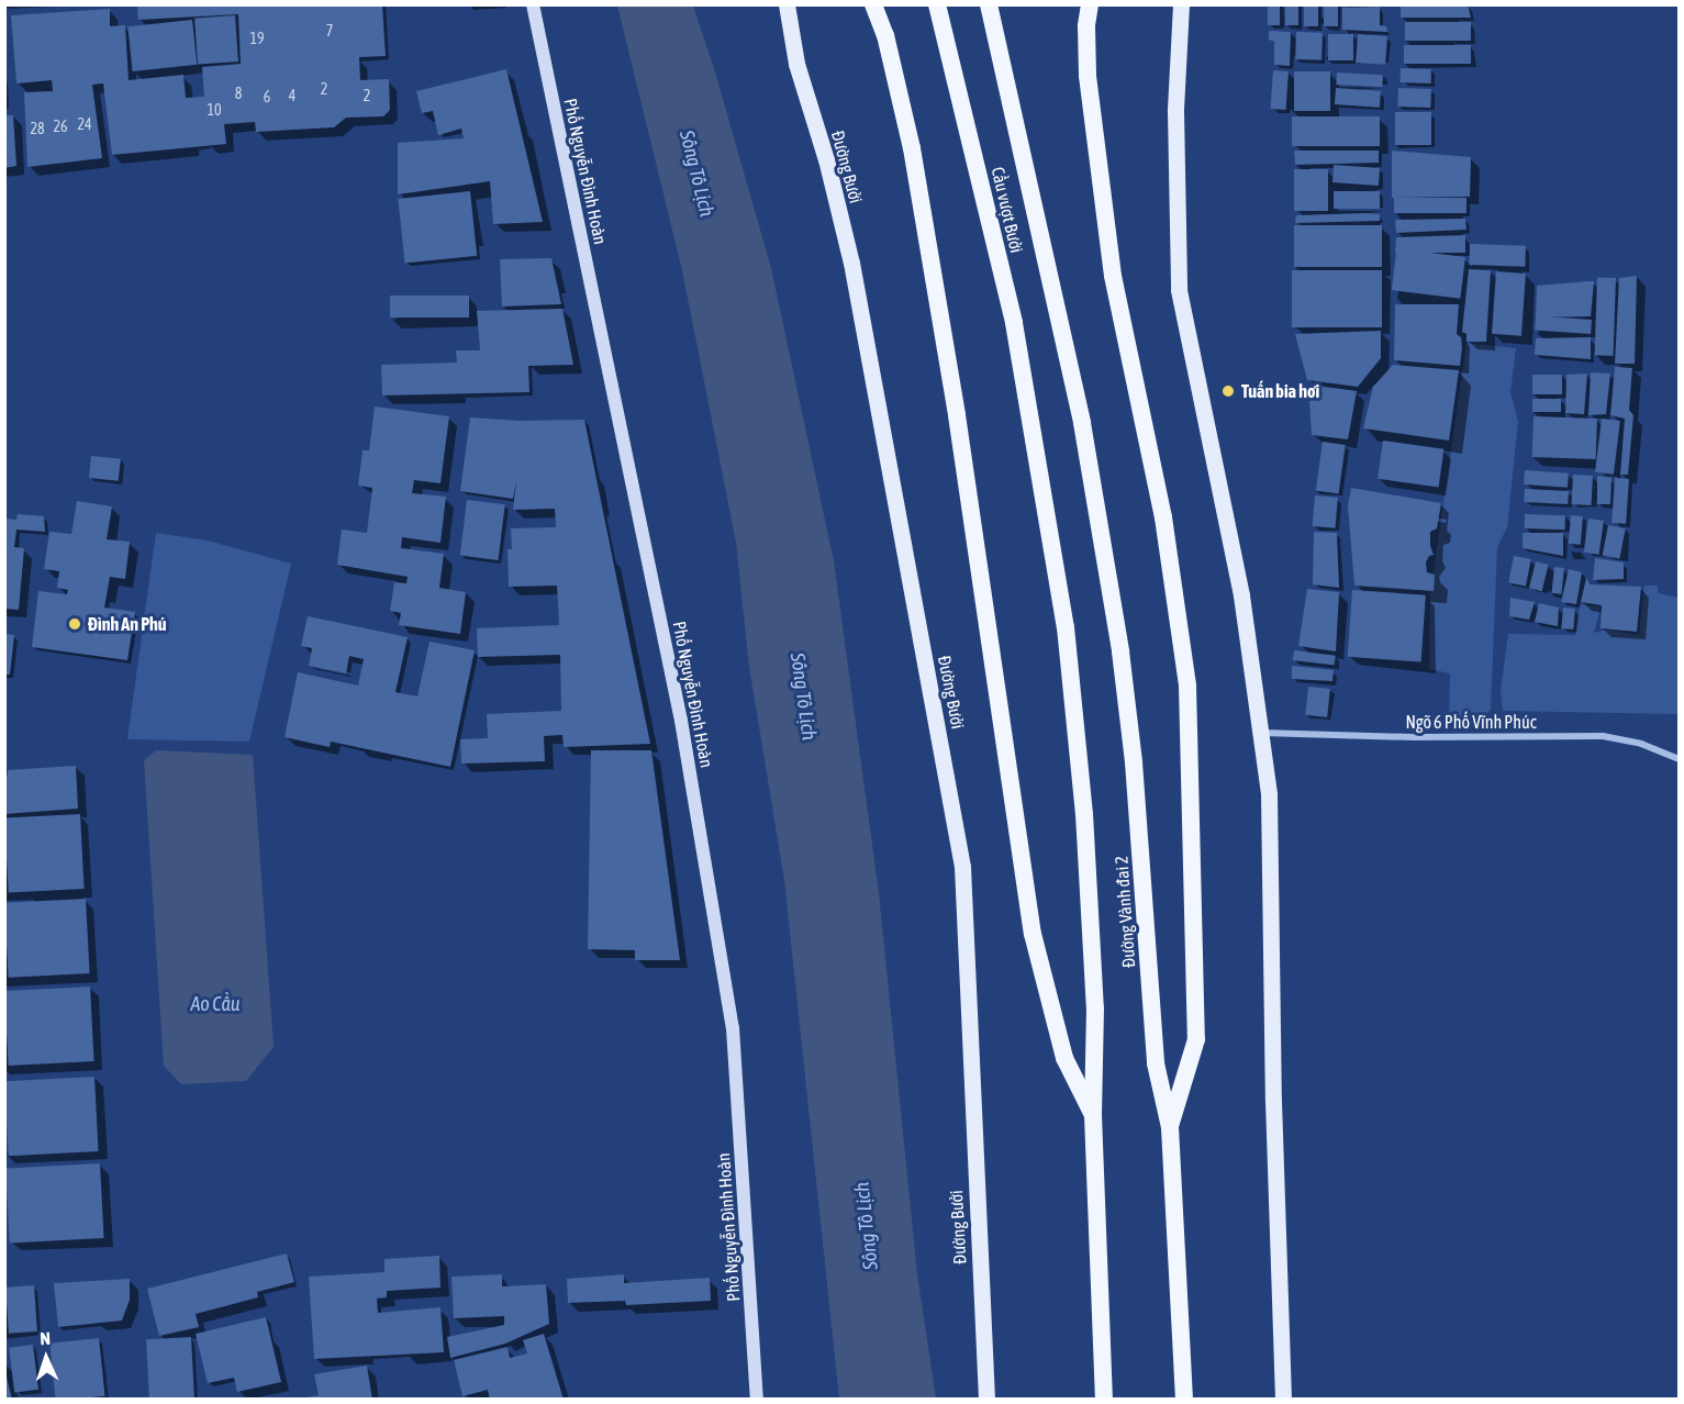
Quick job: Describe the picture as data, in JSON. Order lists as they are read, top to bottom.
{
  "streets": {
    "highway": ["Cầu vượt Bưởi", "Đường Vành đai 2"],
    "main road": ["Đường Bưởi", "Phố Nguyễn Đình Hoàn"],
    "street": ["Ngõ 6 Phố Vĩnh Phúc"]
  },
  "crossings": [
    ["Cầu vượt Bưởi", "Đường Vành đai 2"]
  ],
  "water": ["Sông Tô Lịch", "Ao Cầu"],
  "places": ["Tuấn bia hơi", "Đình An Phú"],
  "house_numbers": [
    "7",
    "19",
    "2",
    "8",
    "4",
    "2",
    "6",
    "10",
    "24",
    "26",
    "28"
  ],
  "north": "top"
}
